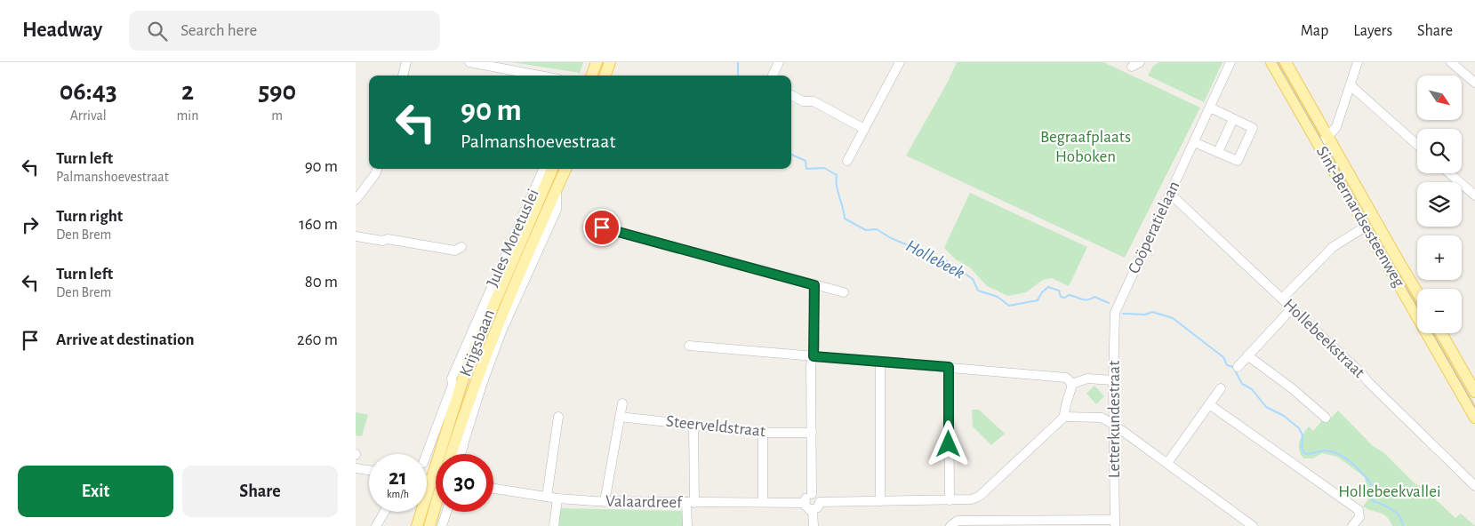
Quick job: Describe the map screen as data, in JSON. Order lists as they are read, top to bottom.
{
  "streets": {
    "main road": ["Sint-Bernardsesteenweg", "Krijgsbaan"],
    "street": [
      "Coöperatielaan",
      "Jules Moretuslei",
      "Hollebeekstraat",
      "Letterkundestraat",
      "Steerveldstraat",
      "Valaardreef"
    ]
  },
  "crossings": [
    ["Coöperatielaan", "Hollebeekstraat"],
    ["Coöperatielaan", "Letterkundestraat"],
    ["Jules Moretuslei", "Krijgsbaan"]
  ],
  "water": ["Hollebeek"],
  "parks": ["Begraafplaats Hoboken", "Hollebeekvallei"],
  "north": "bottom right",
  "page": {
    "header": "Headway",
    "search": "Search here",
    "nav": ["Map", "Layers", "Share"],
    "eta": [
      "06:43",
      "Arrival",
      "2",
      "min",
      "590",
      "m"
    ],
    "map_buttons": ["+", "−"],
    "turn": ["90 m", "Palmanshoevestraat"],
    "list": [
      {
        "name": "Turn left",
        "note": "Palmanshoevestraat",
        "value": "90 m"
      },
      {
        "name": "Turn right",
        "note": "Den Brem",
        "value": "160 m"
      },
      {
        "name": "Turn left",
        "note": "Den Brem",
        "value": "80 m"
      },
      {
        "name": "Arrive at destination",
        "value": "260 m"
      }
    ],
    "speed": "21 km/h",
    "limit": "30",
    "buttons": ["Exit", "Share"]
  }
}
